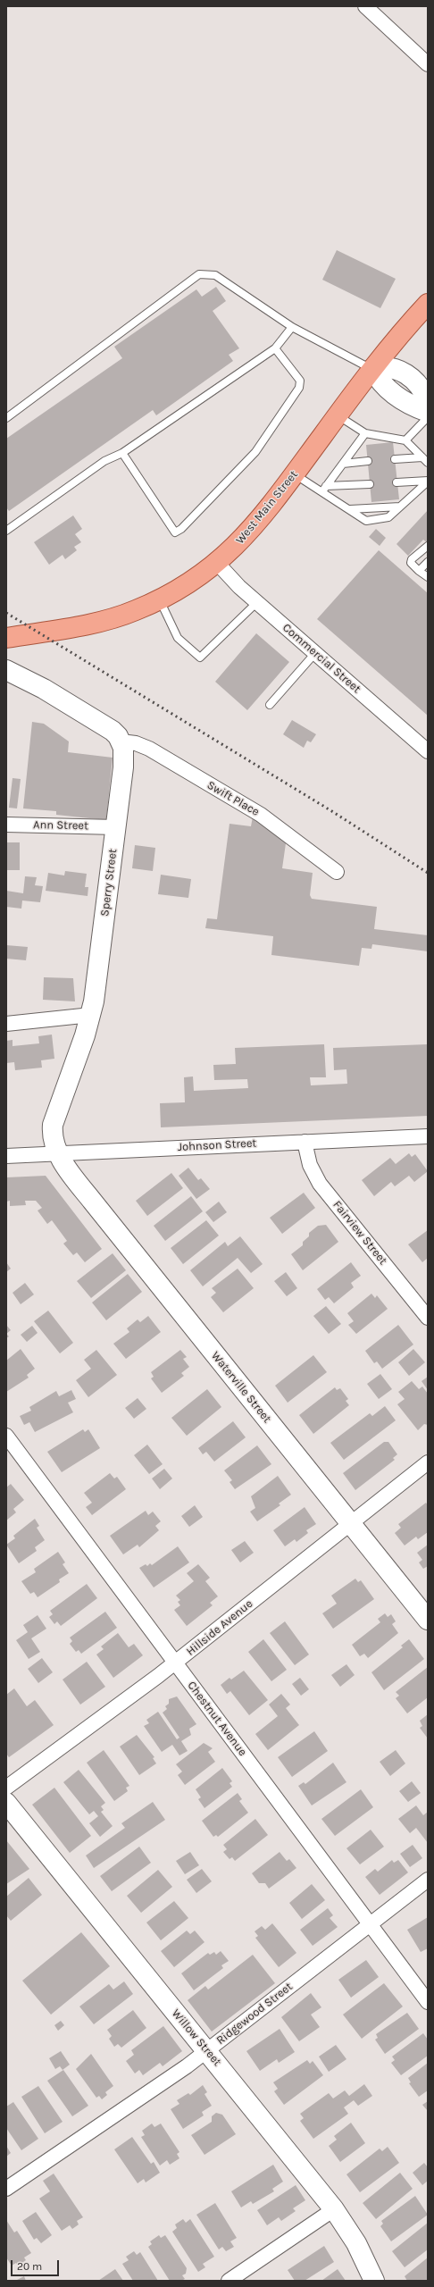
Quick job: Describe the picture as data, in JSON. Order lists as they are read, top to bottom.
{
  "streets": {
    "main road": ["West Main Street"],
    "street": [
      "Commercial Street",
      "Swift Place",
      "Ann Street",
      "Sperry Street",
      "Johnson Street",
      "Fairview Street",
      "Waterville Street",
      "Hillside Avenue",
      "Chestnut Avenue",
      "Ridgewood Street",
      "Willow Street"
    ]
  },
  "crossings": [
    ["West Main Street", "Commercial Street"],
    ["Swift Place", "Sperry Street"],
    ["Ann Street", "Sperry Street"],
    ["Sperry Street", "Johnson Street"],
    ["Sperry Street", "Waterville Street"],
    ["Johnson Street", "Fairview Street"],
    ["Johnson Street", "Waterville Street"],
    ["Waterville Street", "Hillside Avenue"],
    ["Hillside Avenue", "Chestnut Avenue"],
    ["Chestnut Avenue", "Ridgewood Street"],
    ["Ridgewood Street", "Willow Street"]
  ],
  "scale_bar": "20 m"
}
